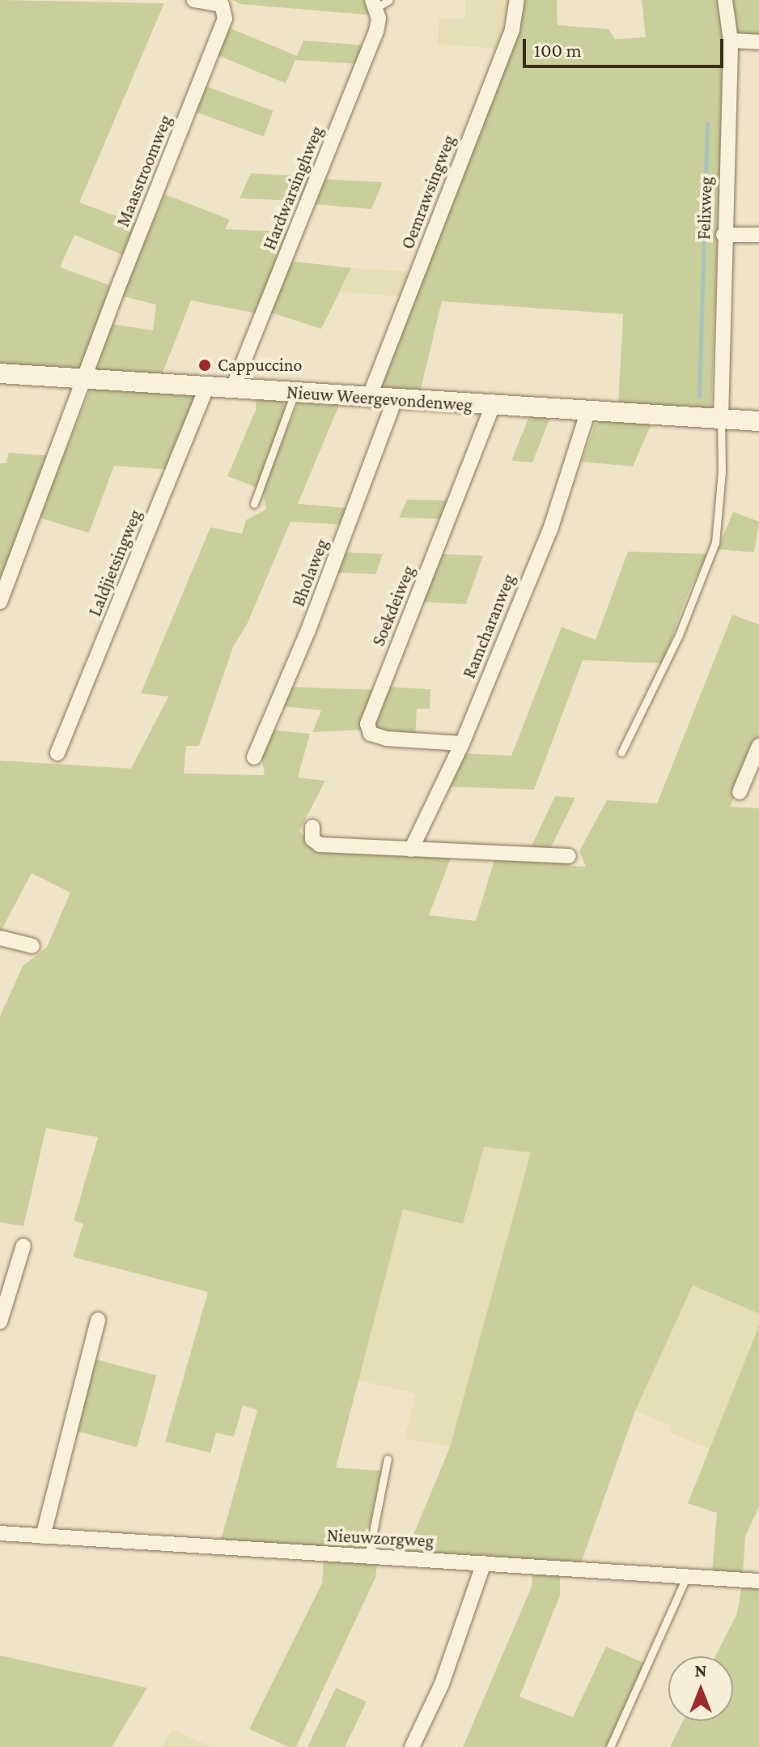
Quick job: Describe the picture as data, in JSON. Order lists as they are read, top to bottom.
{
  "streets": {
    "street": [
      "Maasstroomweg",
      "Hardwarsinghweg",
      "Oemrawsingweg",
      "Felixweg",
      "Nieuw Weergevondenweg",
      "Laldjietsingweg",
      "Bholaweg",
      "Soekdeiweg",
      "Ramcharanweg",
      "Nieuwzorgweg"
    ]
  },
  "crossings": [
    ["Maasstroomweg", "Nieuw Weergevondenweg"],
    ["Hardwarsinghweg", "Nieuw Weergevondenweg"],
    ["Oemrawsingweg", "Nieuw Weergevondenweg"],
    ["Felixweg", "Nieuw Weergevondenweg"],
    ["Nieuw Weergevondenweg", "Laldjietsingweg"],
    ["Nieuw Weergevondenweg", "Bholaweg"],
    ["Nieuw Weergevondenweg", "Soekdeiweg"],
    ["Nieuw Weergevondenweg", "Ramcharanweg"],
    ["Soekdeiweg", "Ramcharanweg"]
  ],
  "places": ["Cappuccino"],
  "scale_bar": "100 m",
  "north": "top"
}
